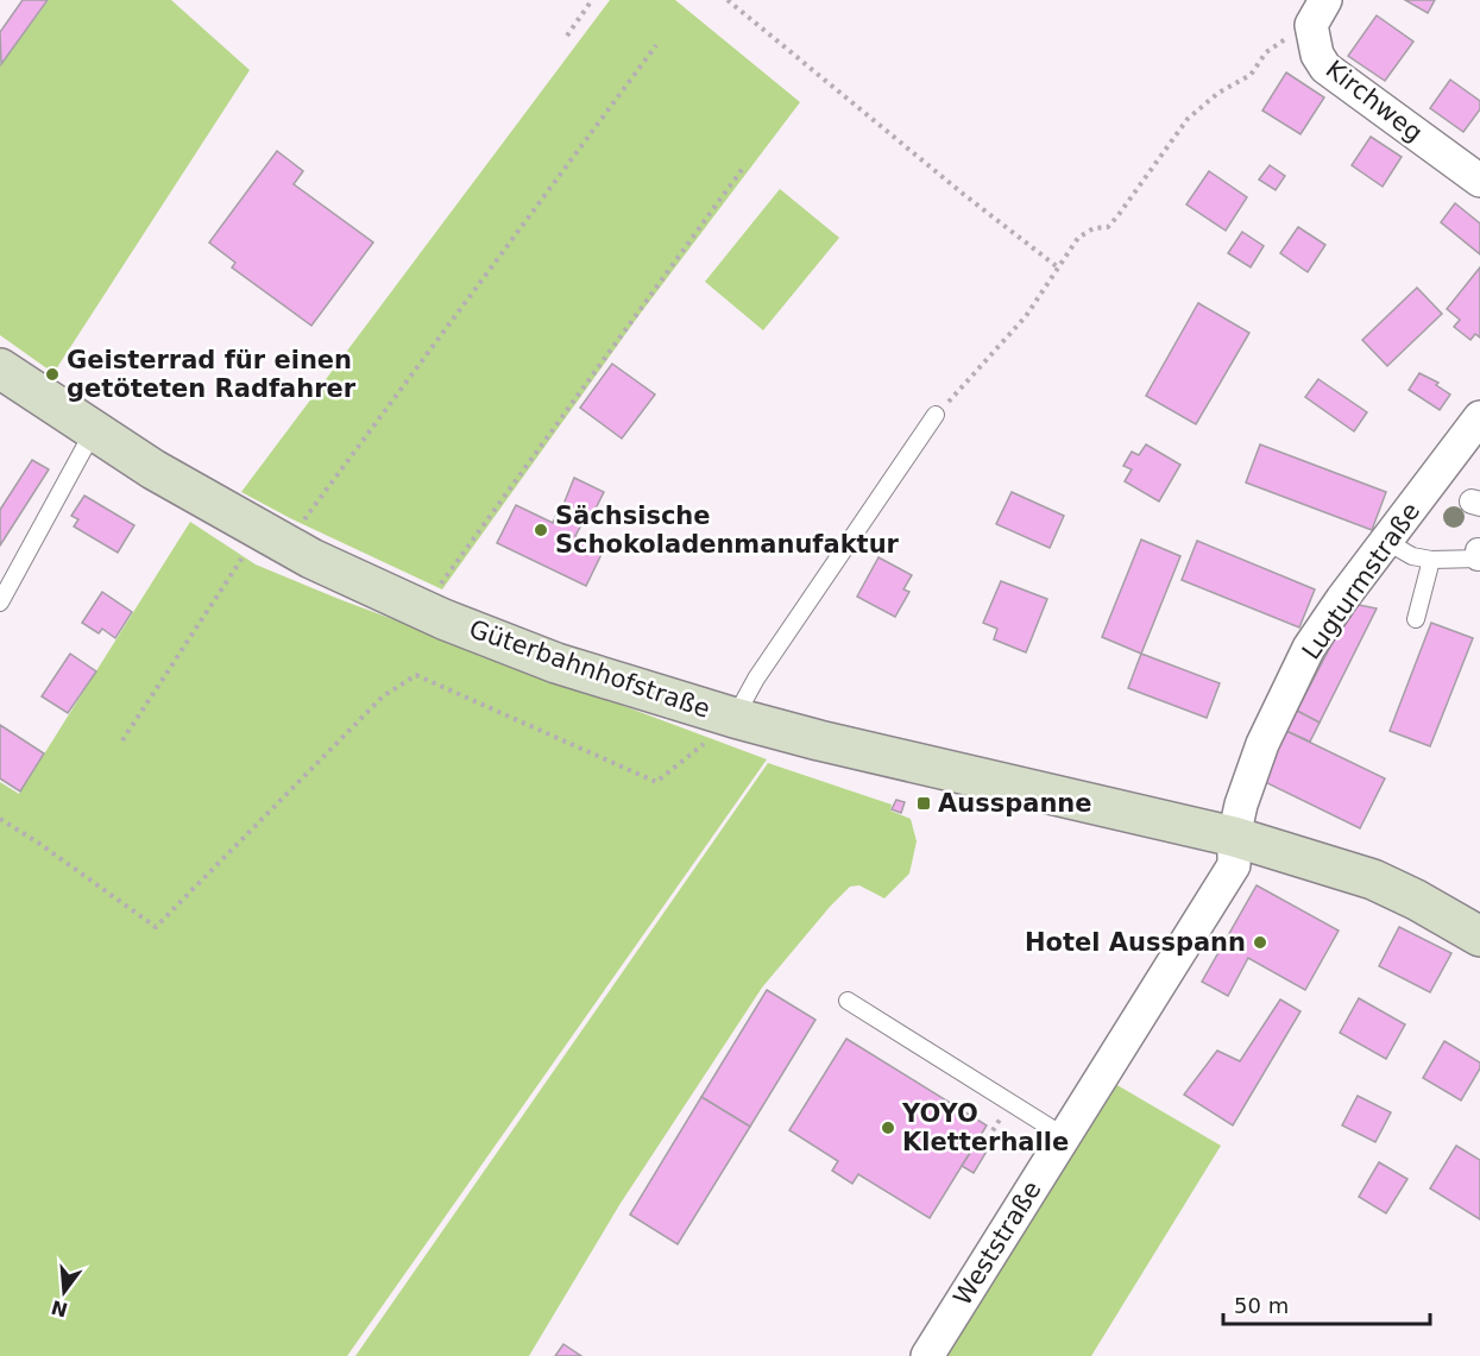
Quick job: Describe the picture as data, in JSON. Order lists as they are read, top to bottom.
{
  "streets": {
    "main road": ["Güterbahnhofstraße"],
    "street": ["Kirchweg", "Lugturmstraße", "Weststraße"]
  },
  "crossings": [
    ["Lugturmstraße", "Güterbahnhofstraße"],
    ["Lugturmstraße", "Weststraße"],
    ["Güterbahnhofstraße", "Weststraße"]
  ],
  "places": {
    "other": [
      "Geisterrad für einen getöteten Radfahrer",
      "Sächsische Schokoladenmanufaktur",
      "Hotel Ausspann",
      "YOYO Kletterhalle"
    ],
    "transit": ["Ausspanne"]
  },
  "scale_bar": "50 m",
  "north": "bottom"
}
